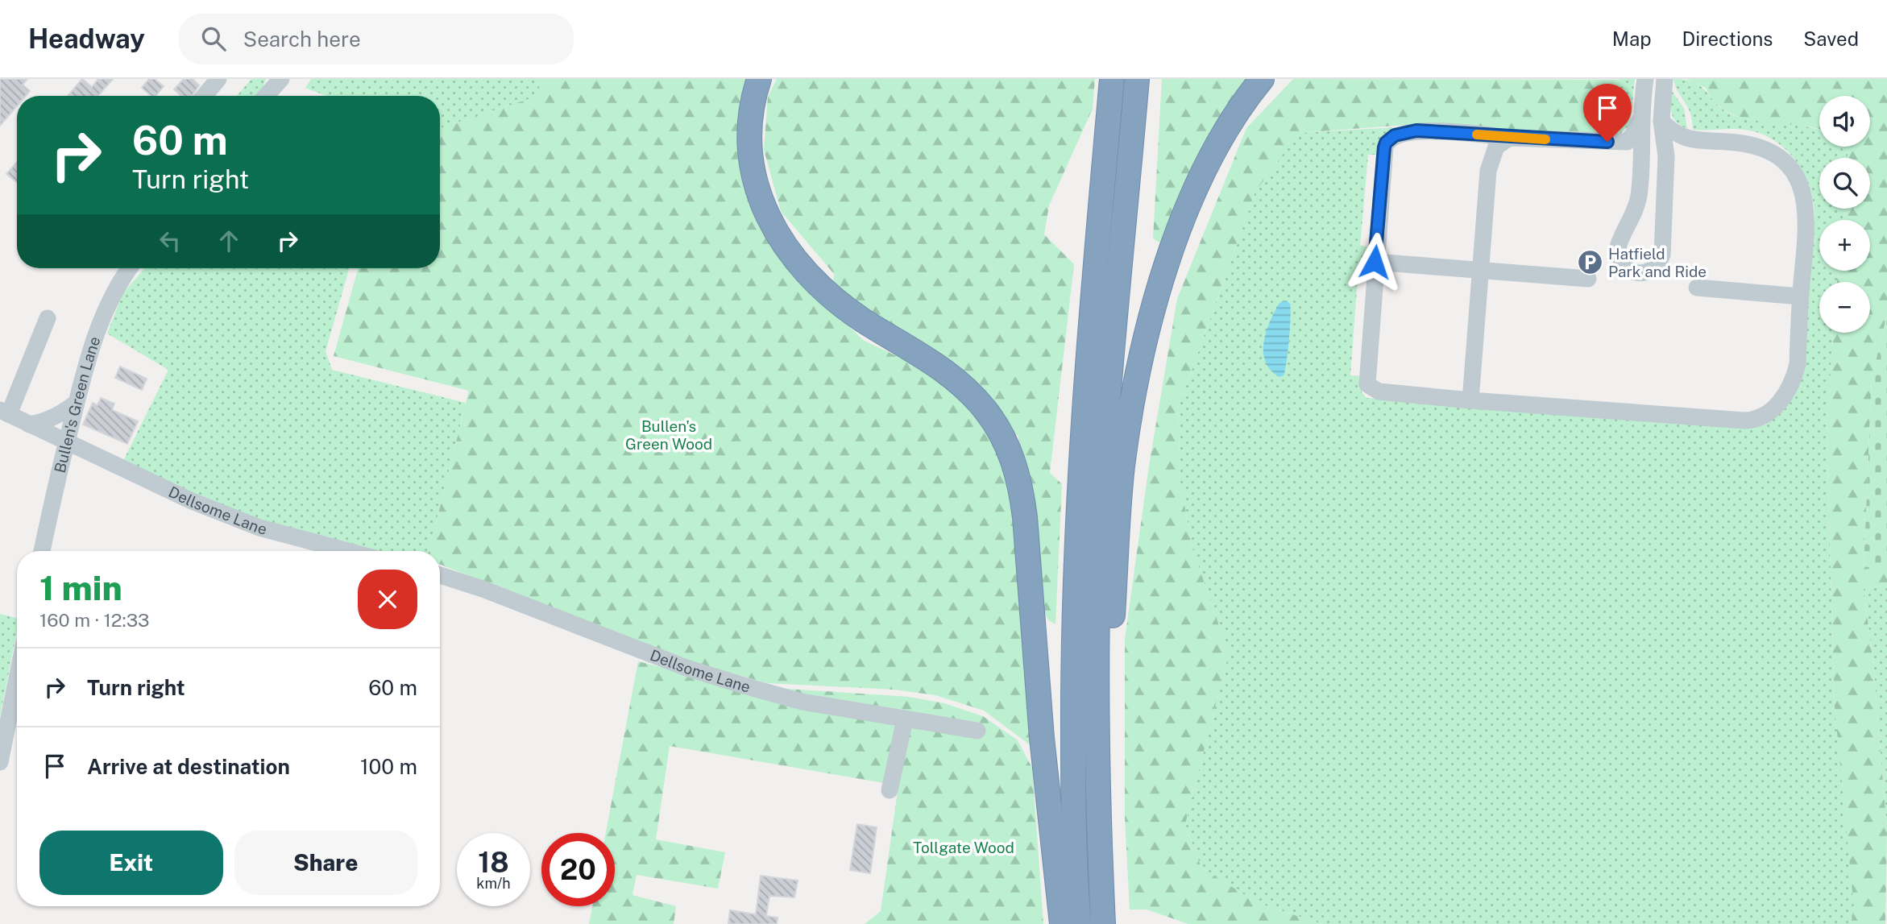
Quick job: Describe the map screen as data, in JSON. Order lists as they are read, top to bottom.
{
  "streets": {
    "street": ["Bullen's Green Lane", "Dellsome Lane"]
  },
  "crossings": [
    ["Bullen's Green Lane", "Dellsome Lane"]
  ],
  "parks": ["Bullen's Green Wood", "Tollgate Wood"],
  "places": {
    "parking": ["Hatfield Park and Ride"]
  },
  "page": {
    "header": "Headway",
    "search": "Search here",
    "nav": ["Map", "Directions", "Saved"],
    "map_buttons": ["+", "−"],
    "turn": ["60 m", "Turn right"],
    "heading": ["1 min", "160 m · 12:33"],
    "list": [
      {
        "name": "Turn right",
        "value": "60 m"
      },
      {
        "name": "Arrive at destination",
        "value": "100 m"
      }
    ],
    "buttons": ["Exit", "Share"],
    "speed": "18 km/h",
    "limit": "20"
  }
}
